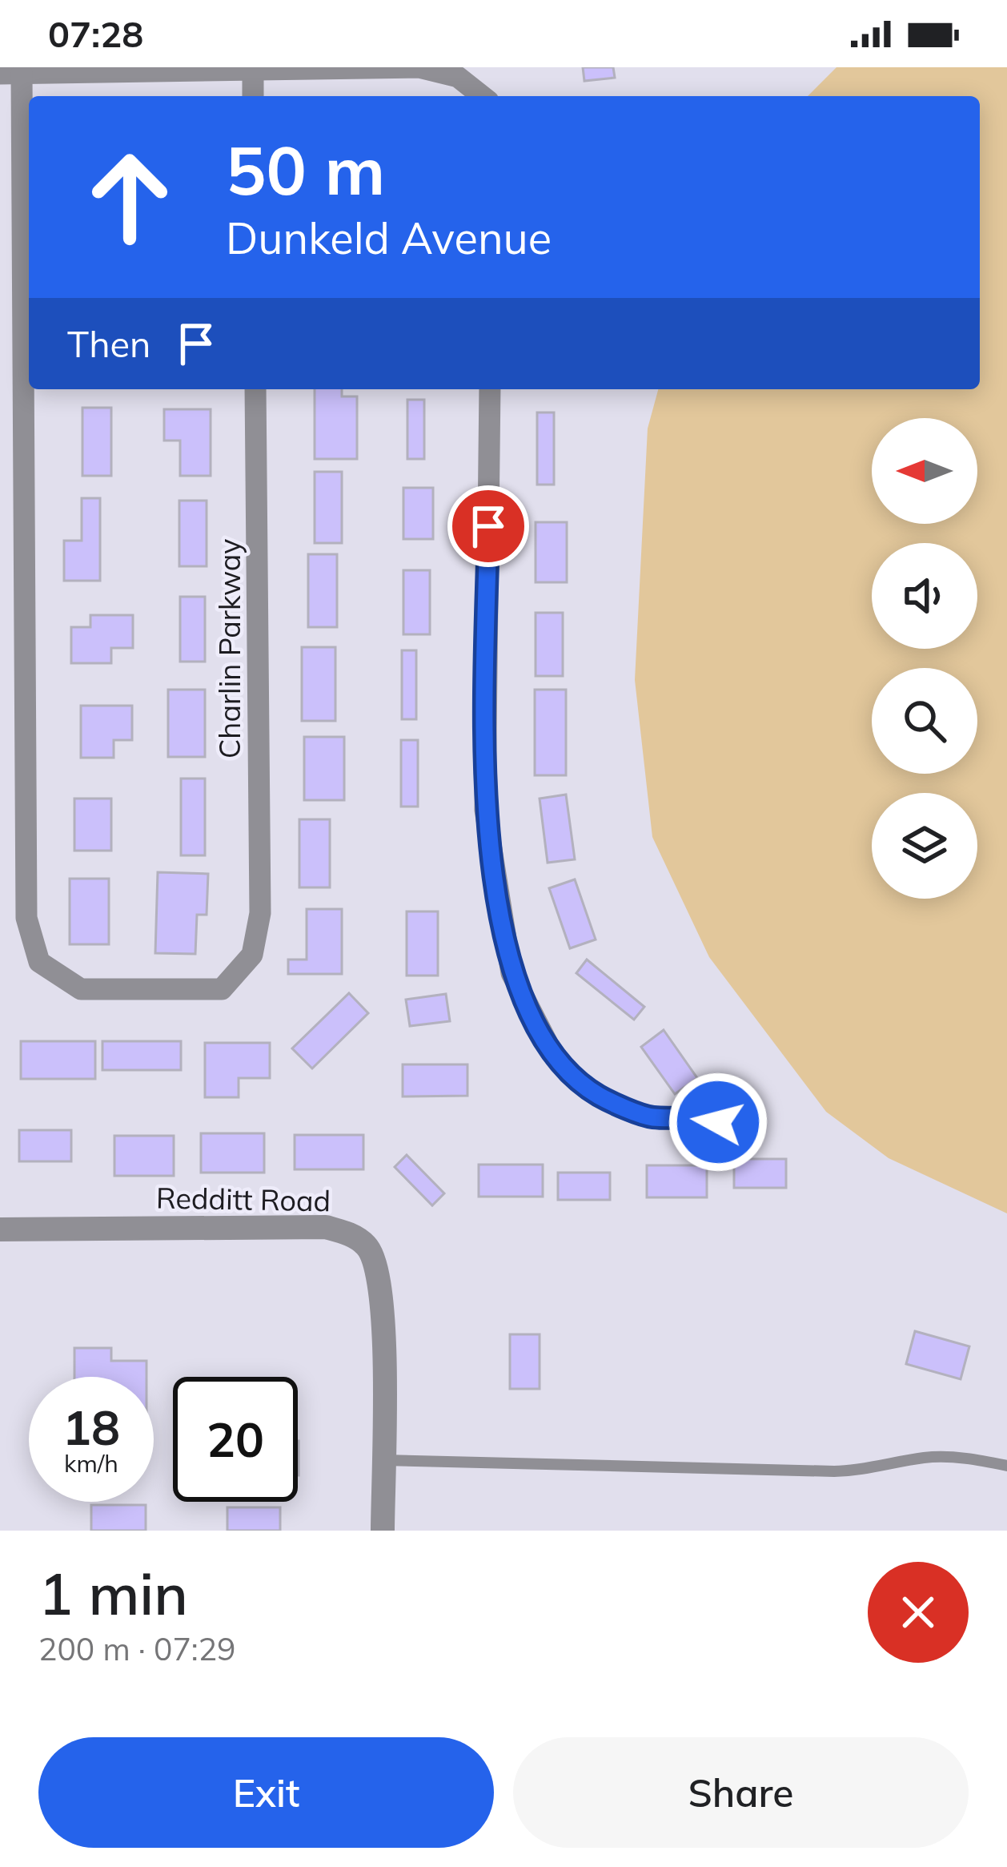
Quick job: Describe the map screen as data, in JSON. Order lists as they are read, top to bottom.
{
  "streets": {
    "street": ["Charlin Parkway", "Redditt Road"]
  },
  "north": "left",
  "page": {
    "status": "07:28",
    "turn": ["50 m", "Dunkeld Avenue"],
    "then": "Then",
    "speed": "18 km/h",
    "limit": "20",
    "heading": ["1 min", "200 m · 07:29"],
    "buttons": ["Exit", "Share"]
  }
}
